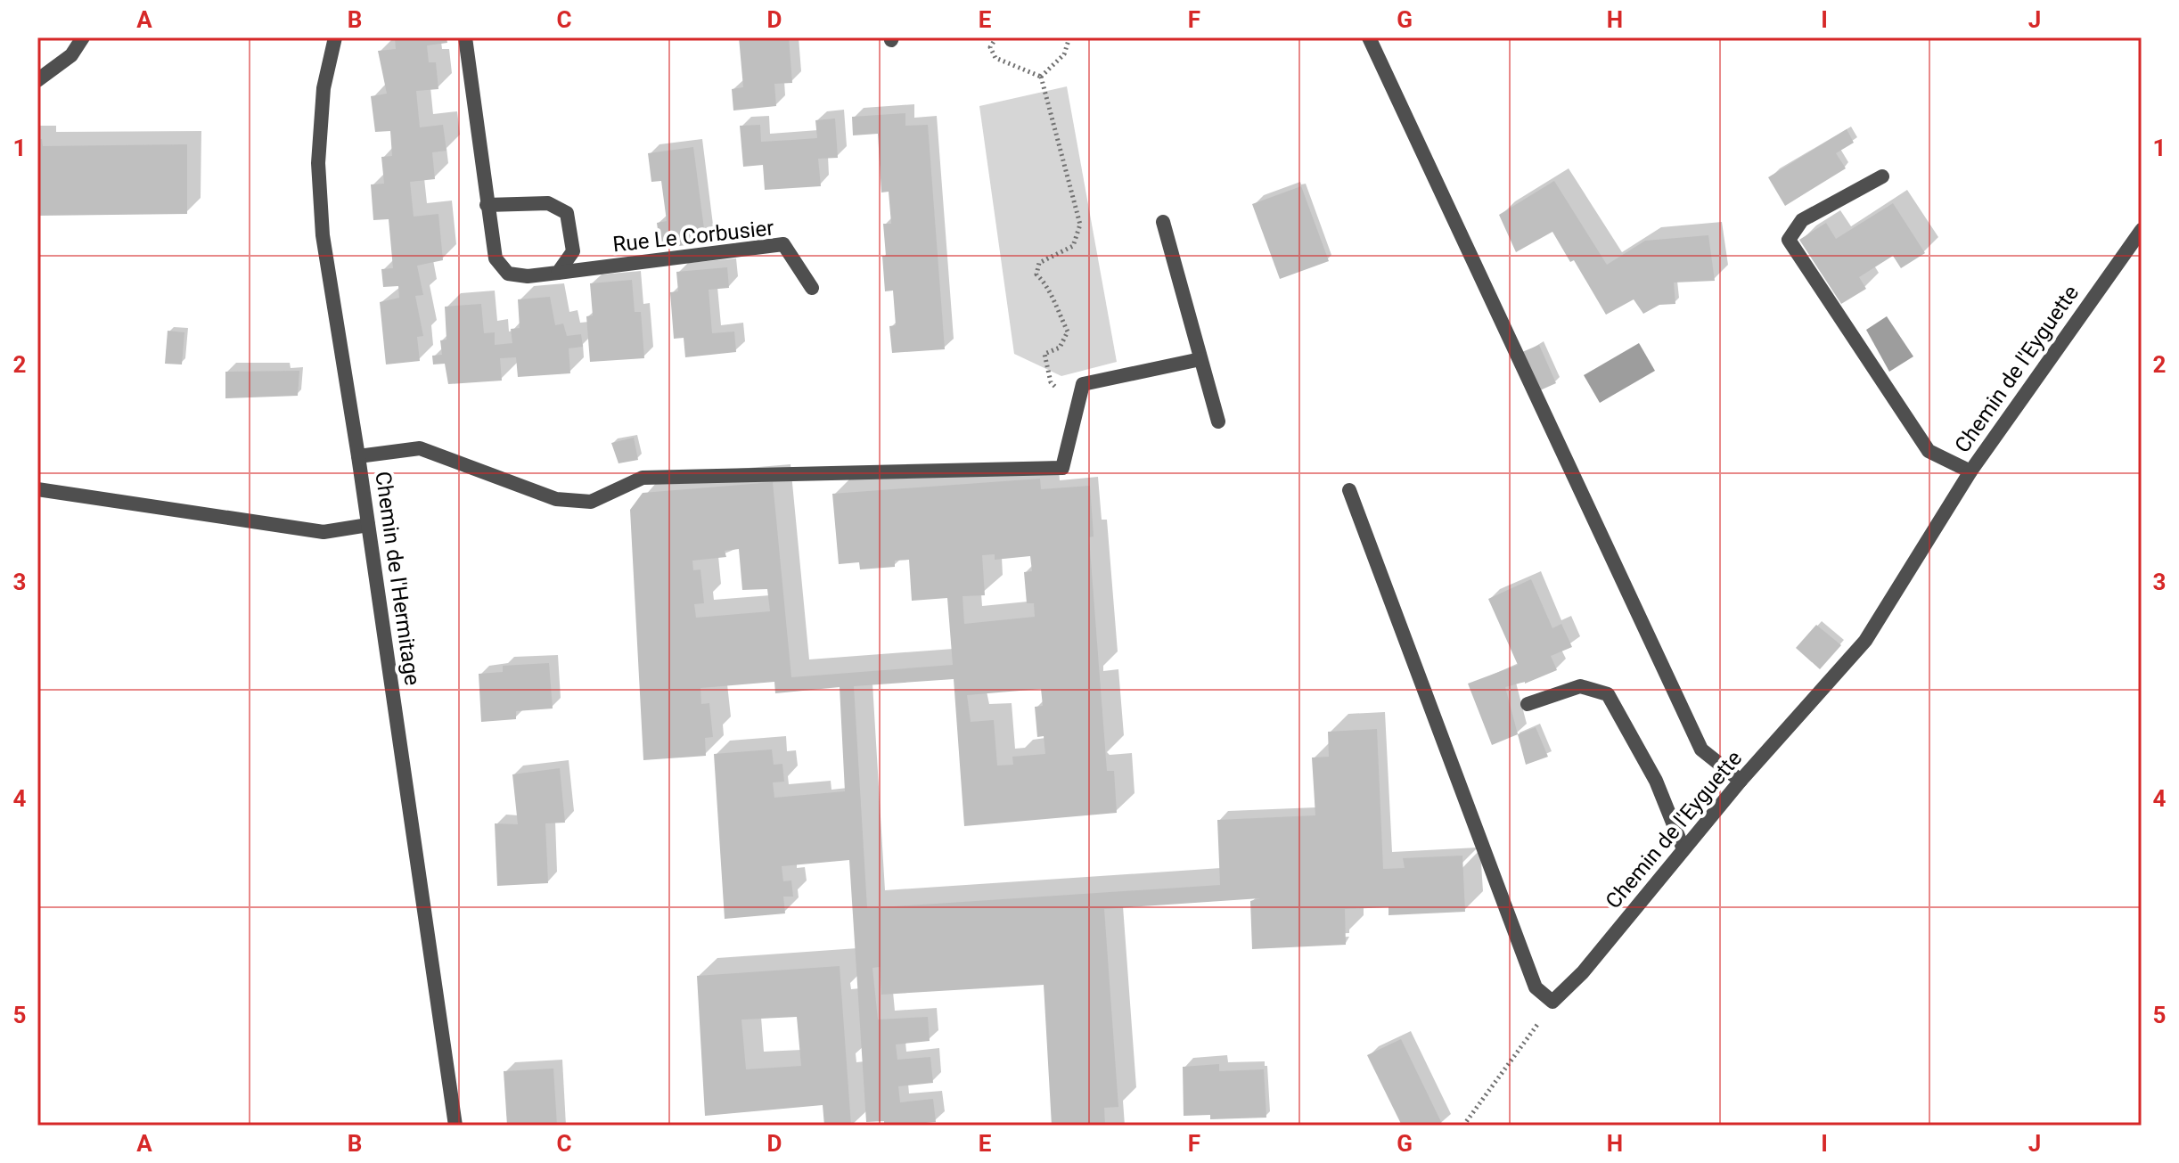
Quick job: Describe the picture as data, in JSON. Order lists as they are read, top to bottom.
{
  "streets": {
    "street": ["Rue Le Corbusier", "Chemin de l'Eyguette", "Chemin de l'Hermitage"]
  },
  "grid": {
    "columns": [
      "A",
      "B",
      "C",
      "D",
      "E",
      "F",
      "G",
      "H",
      "I",
      "J"
    ],
    "rows": [
      "1",
      "2",
      "3",
      "4",
      "5"
    ]
  }
}
